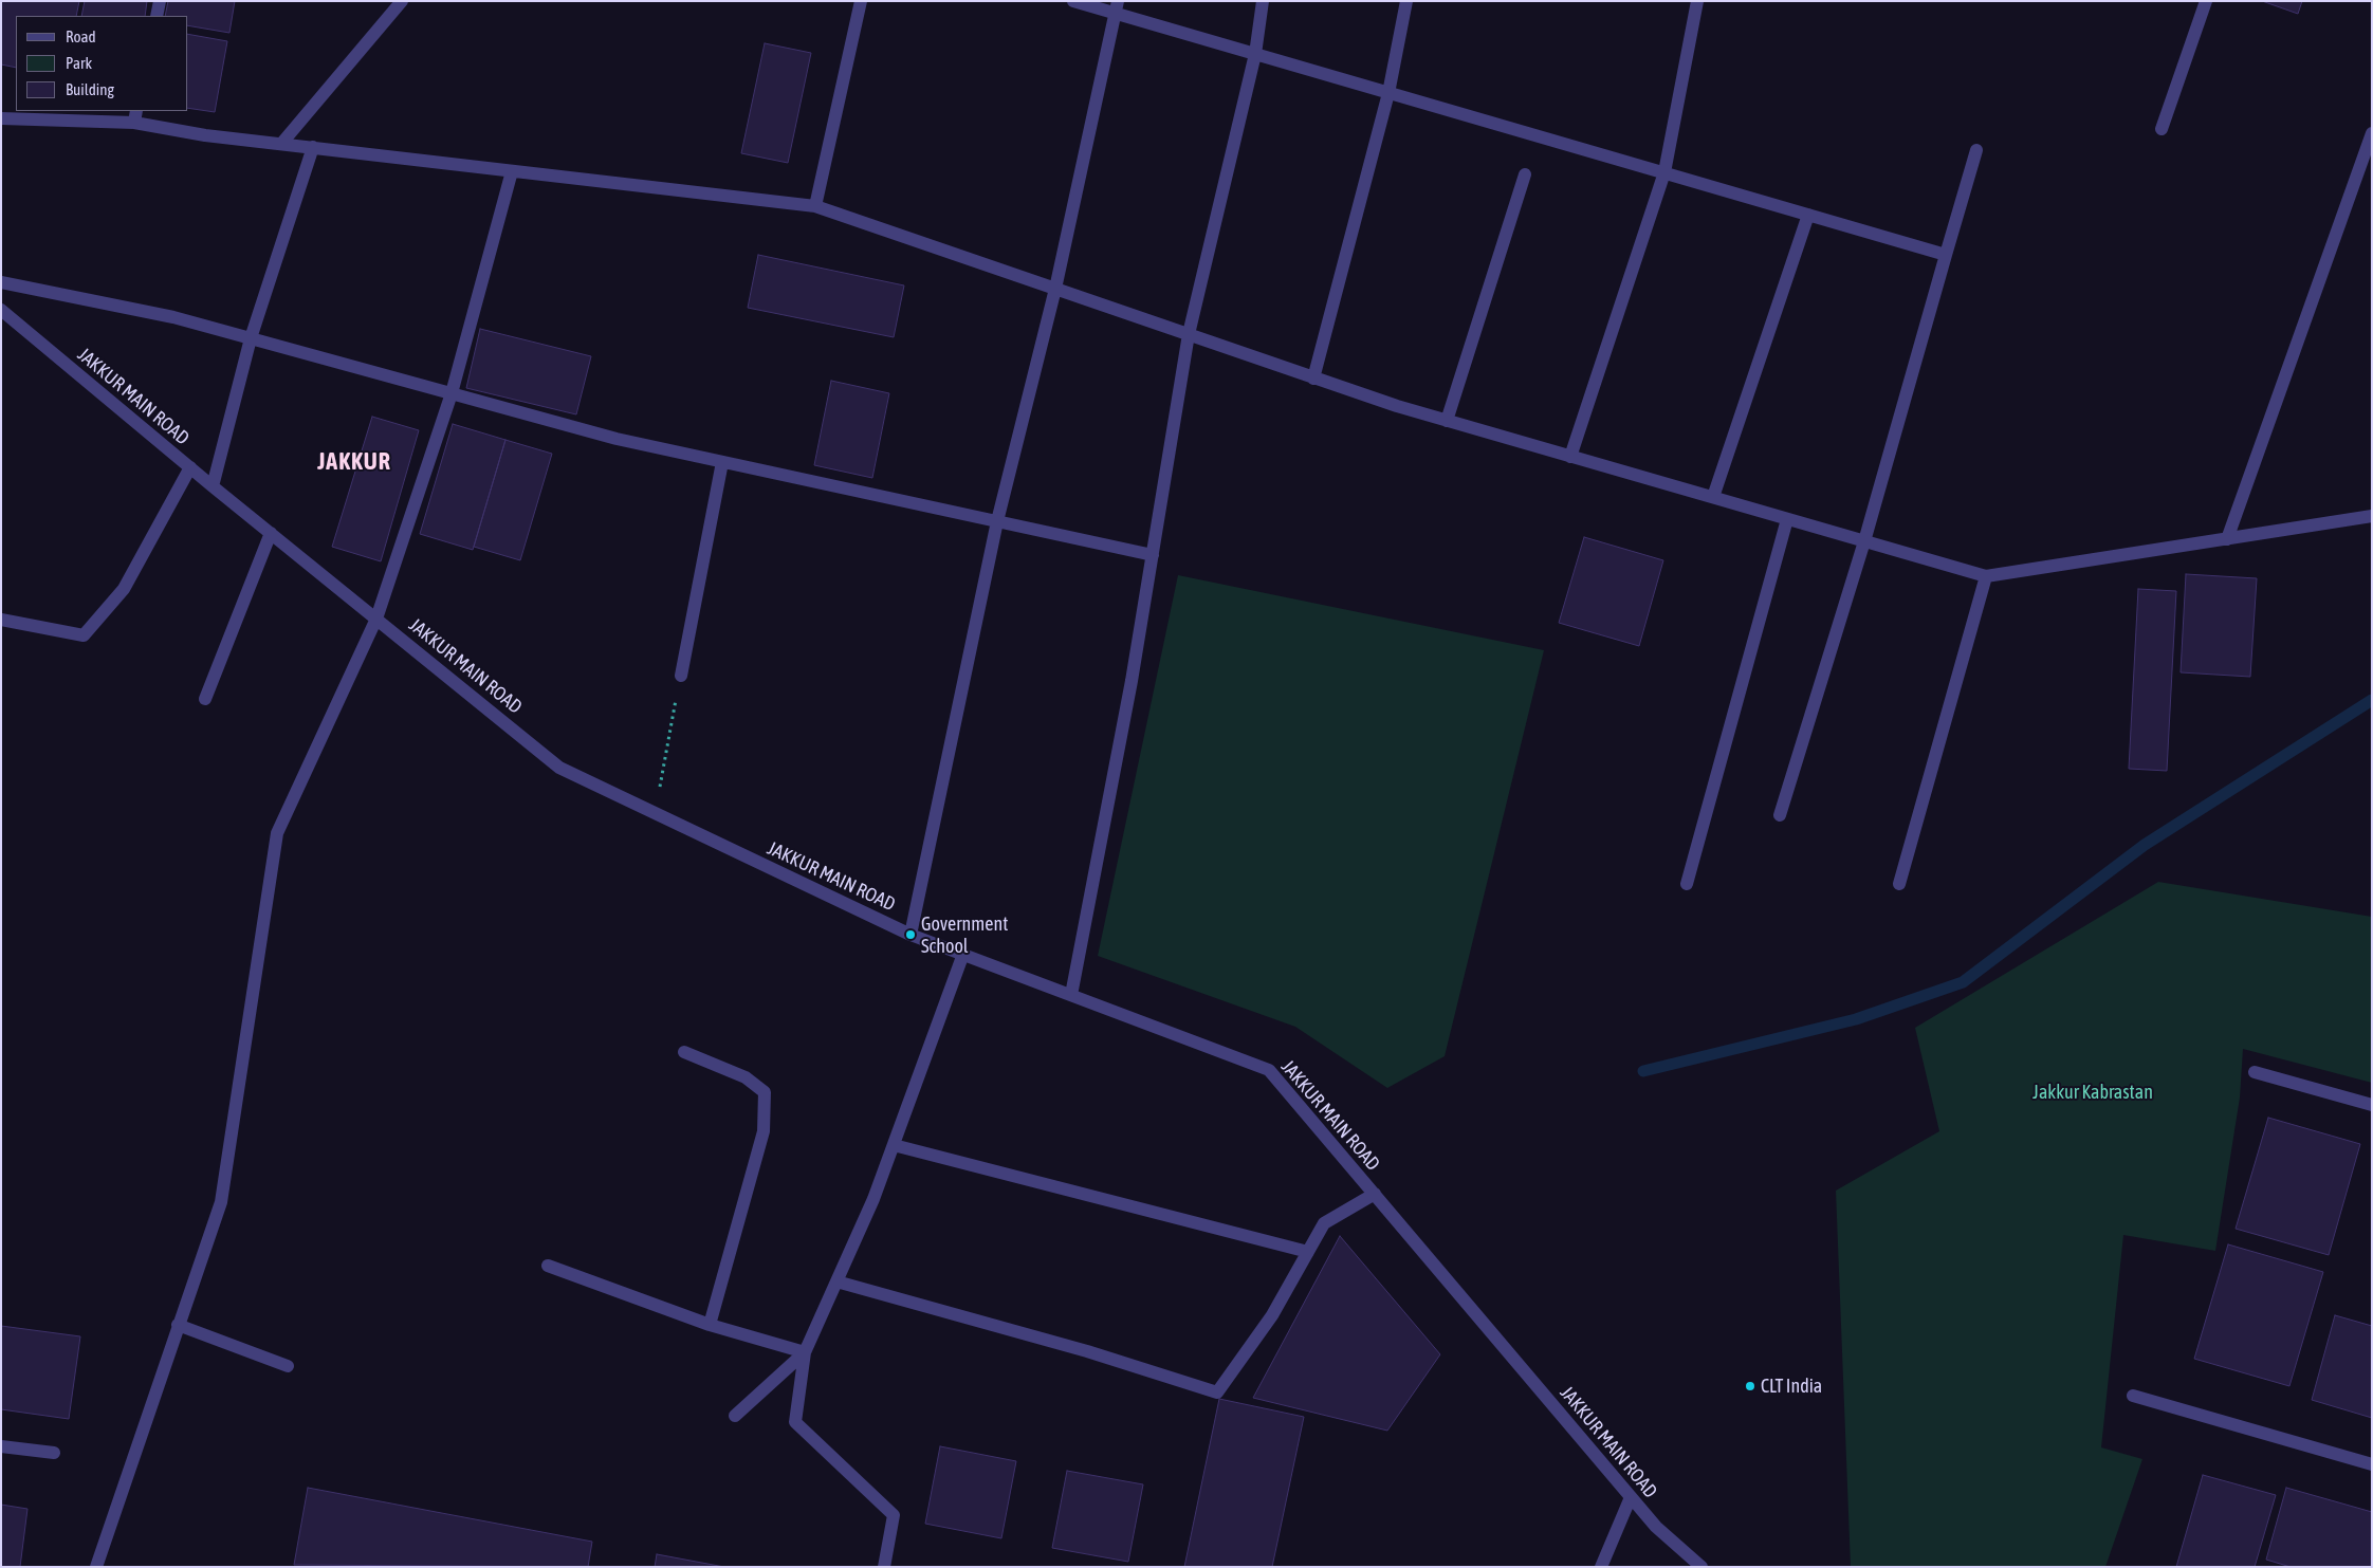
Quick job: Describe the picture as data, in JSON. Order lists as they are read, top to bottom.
{
  "streets": {
    "street": ["JAKKUR MAIN ROAD"]
  },
  "districts": ["JAKKUR"],
  "parks": ["Jakkur Kabrastan"],
  "places": ["Government School", "CLT India"],
  "legend": ["Road", "Park", "Building"]
}
